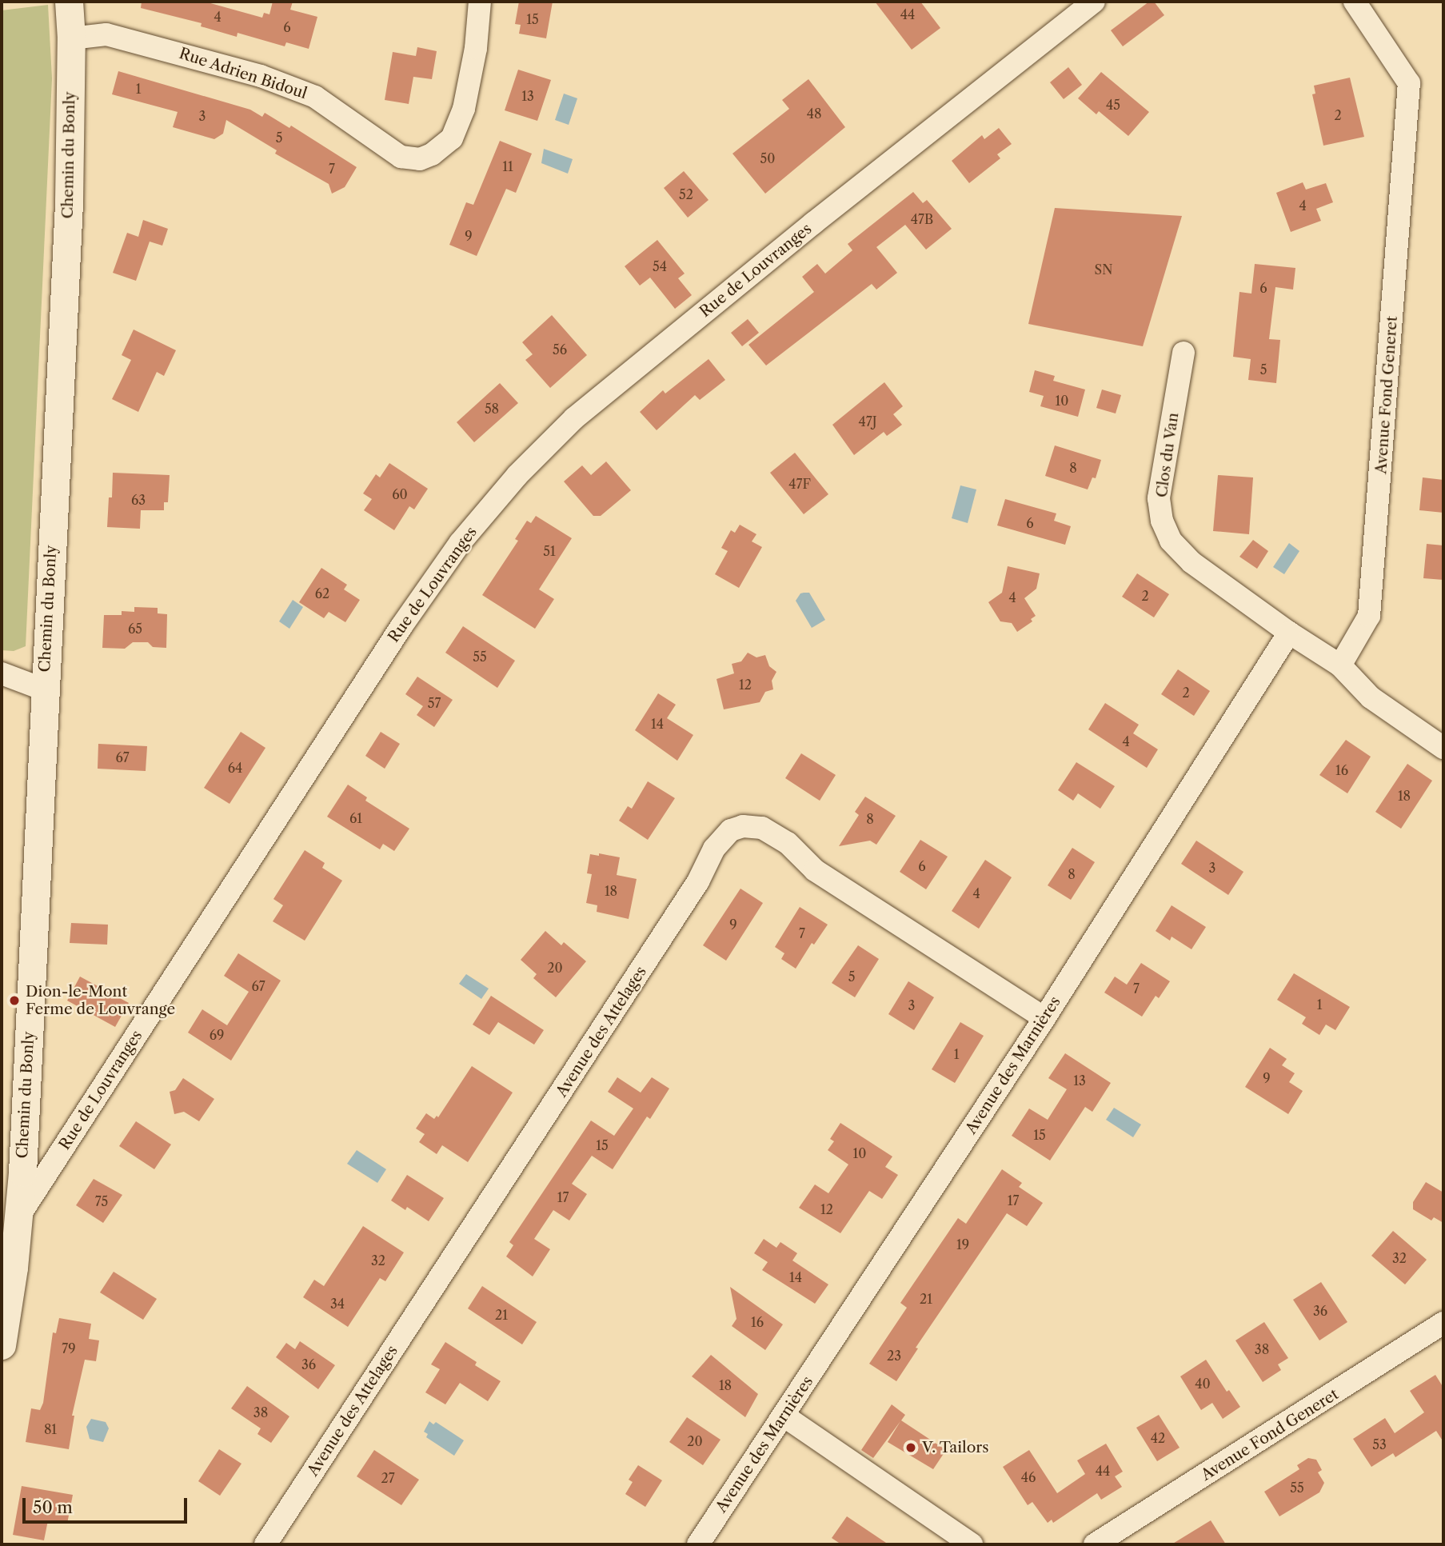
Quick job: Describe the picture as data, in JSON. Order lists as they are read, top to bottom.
{
  "streets": {
    "street": [
      "Rue Adrien Bidoul",
      "Chemin du Bonly",
      "Rue de Louvranges",
      "Avenue Fond Generet",
      "Clos du Van",
      "Avenue des Attelages",
      "Avenue des Marnières"
    ]
  },
  "crossings": [
    ["Rue Adrien Bidoul", "Chemin du Bonly"],
    ["Chemin du Bonly", "Rue de Louvranges"],
    ["Clos du Van", "Avenue des Marnières"],
    ["Avenue des Attelages", "Avenue des Marnières"]
  ],
  "places": ["Dion-le-Mont Ferme de Louvrange", "V. Tailors"],
  "house_numbers": [
    "44",
    "4",
    "15",
    "6",
    "1",
    "13",
    "45",
    "48",
    "2",
    "3",
    "5",
    "50",
    "11",
    "7",
    "52",
    "4",
    "47B",
    "9",
    "54",
    "SN",
    "6",
    "56",
    "5",
    "10",
    "58",
    "47J",
    "8",
    "47F",
    "60",
    "63",
    "6",
    "51",
    "62",
    "2",
    "4",
    "65",
    "55",
    "12",
    "2",
    "57",
    "14",
    "4",
    "67",
    "64",
    "16",
    "18",
    "61",
    "8",
    "6",
    "3",
    "8",
    "18",
    "4",
    "9",
    "7",
    "20",
    "5",
    "67",
    "7",
    "1",
    "3",
    "69",
    "1",
    "9",
    "13",
    "15",
    "15",
    "10",
    "17",
    "17",
    "75",
    "12",
    "19",
    "32",
    "32",
    "14",
    "21",
    "34",
    "36",
    "21",
    "16",
    "79",
    "38",
    "23",
    "36",
    "40",
    "18",
    "38",
    "81",
    "42",
    "20",
    "53",
    "44",
    "46",
    "27",
    "55"
  ],
  "scale_bar": "50 m"
}
